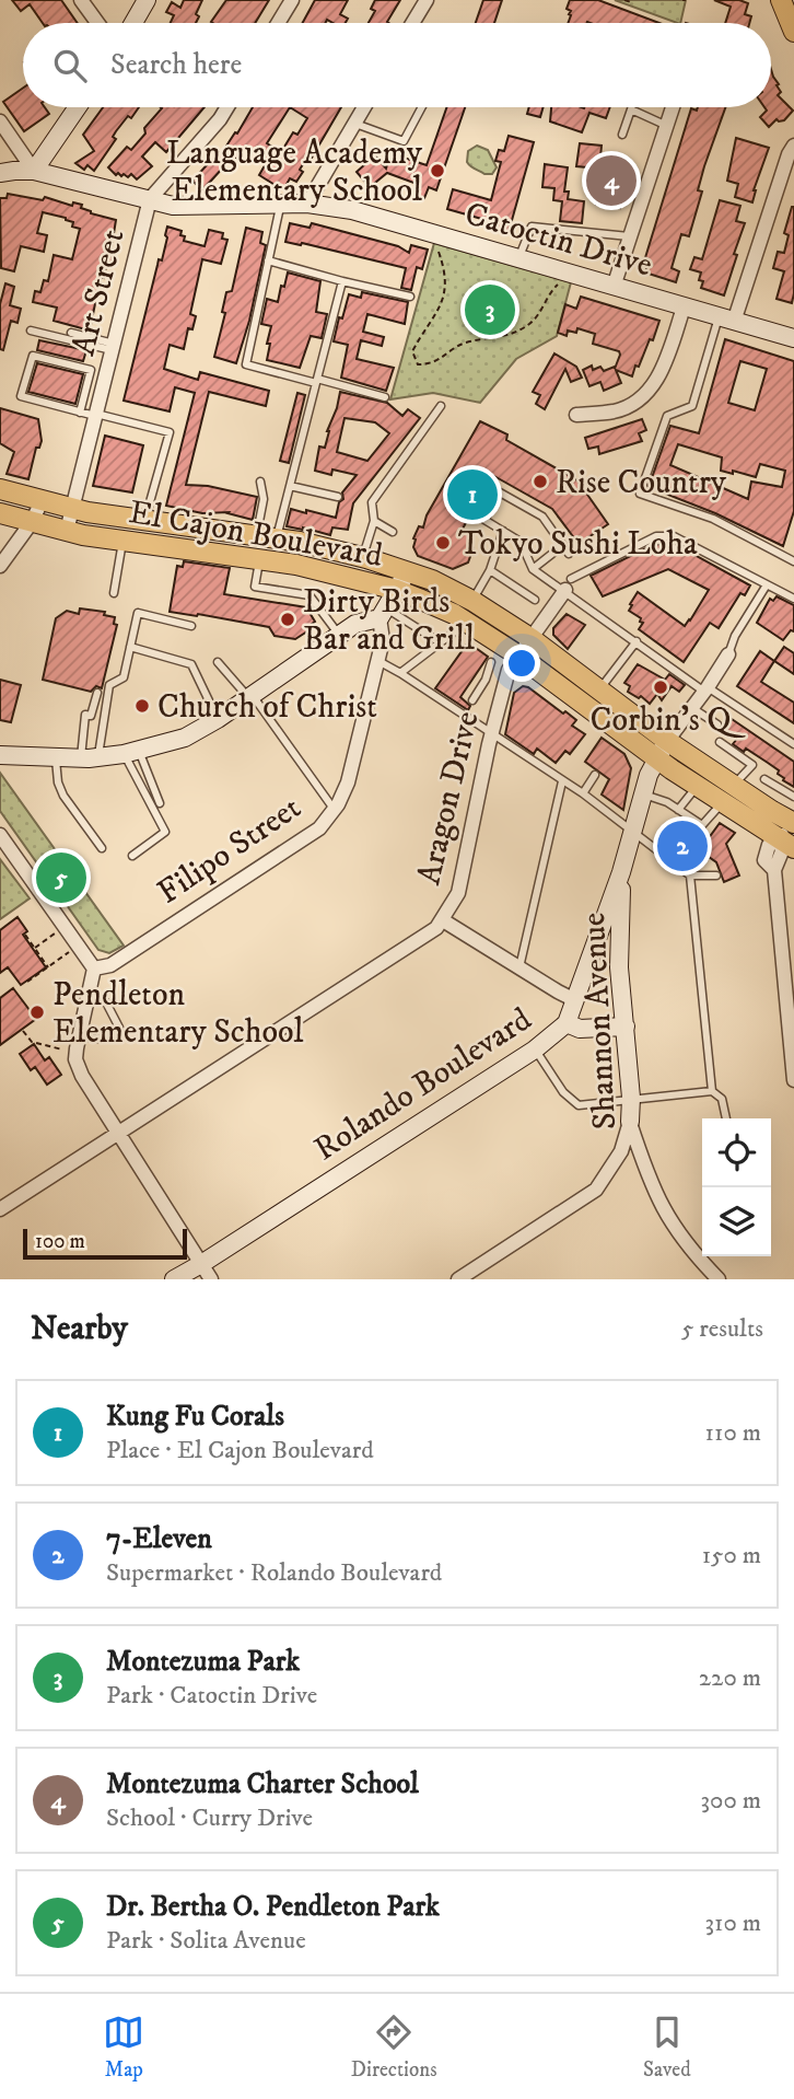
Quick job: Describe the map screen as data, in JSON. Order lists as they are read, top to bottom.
{
  "streets": {
    "main road": ["El Cajon Boulevard"],
    "street": [
      "Catoctin Drive",
      "Art Street",
      "Aragon Drive",
      "Filipo Street",
      "Shannon Avenue",
      "Rolando Boulevard"
    ]
  },
  "crossings": [
    ["Catoctin Drive", "Art Street"],
    ["Art Street", "El Cajon Boulevard"],
    ["El Cajon Boulevard", "Aragon Drive"],
    ["El Cajon Boulevard", "Filipo Street"],
    ["El Cajon Boulevard", "Rolando Boulevard"],
    ["Shannon Avenue", "Rolando Boulevard"]
  ],
  "places": [
    "Language Academy Elementary School",
    "Rise Country",
    "Tokyo Sushi Loha",
    "Dirty Birds Bar and Grill",
    "Corbin's Q",
    "Church of Christ",
    "Pendleton Elementary School"
  ],
  "scale_bar": "100 m",
  "page": {
    "search": "Search here",
    "pins": [
      "4",
      "3",
      "1",
      "2",
      "5"
    ],
    "scale": "100 m",
    "heading": ["Nearby", "5 results"],
    "list": [
      {
        "mark": "1",
        "name": "Kung Fu Corals",
        "note": "Place · El Cajon Boulevard",
        "value": "110 m"
      },
      {
        "mark": "2",
        "name": "7-Eleven",
        "note": "Supermarket · Rolando Boulevard",
        "value": "150 m"
      },
      {
        "mark": "3",
        "name": "Montezuma Park",
        "note": "Park · Catoctin Drive",
        "value": "220 m"
      },
      {
        "mark": "4",
        "name": "Montezuma Charter School",
        "note": "School · Curry Drive",
        "value": "300 m"
      },
      {
        "mark": "5",
        "name": "Dr. Bertha O. Pendleton Park",
        "note": "Park · Solita Avenue",
        "value": "310 m"
      }
    ],
    "nav": ["Map", "Directions", "Saved"]
  }
}
